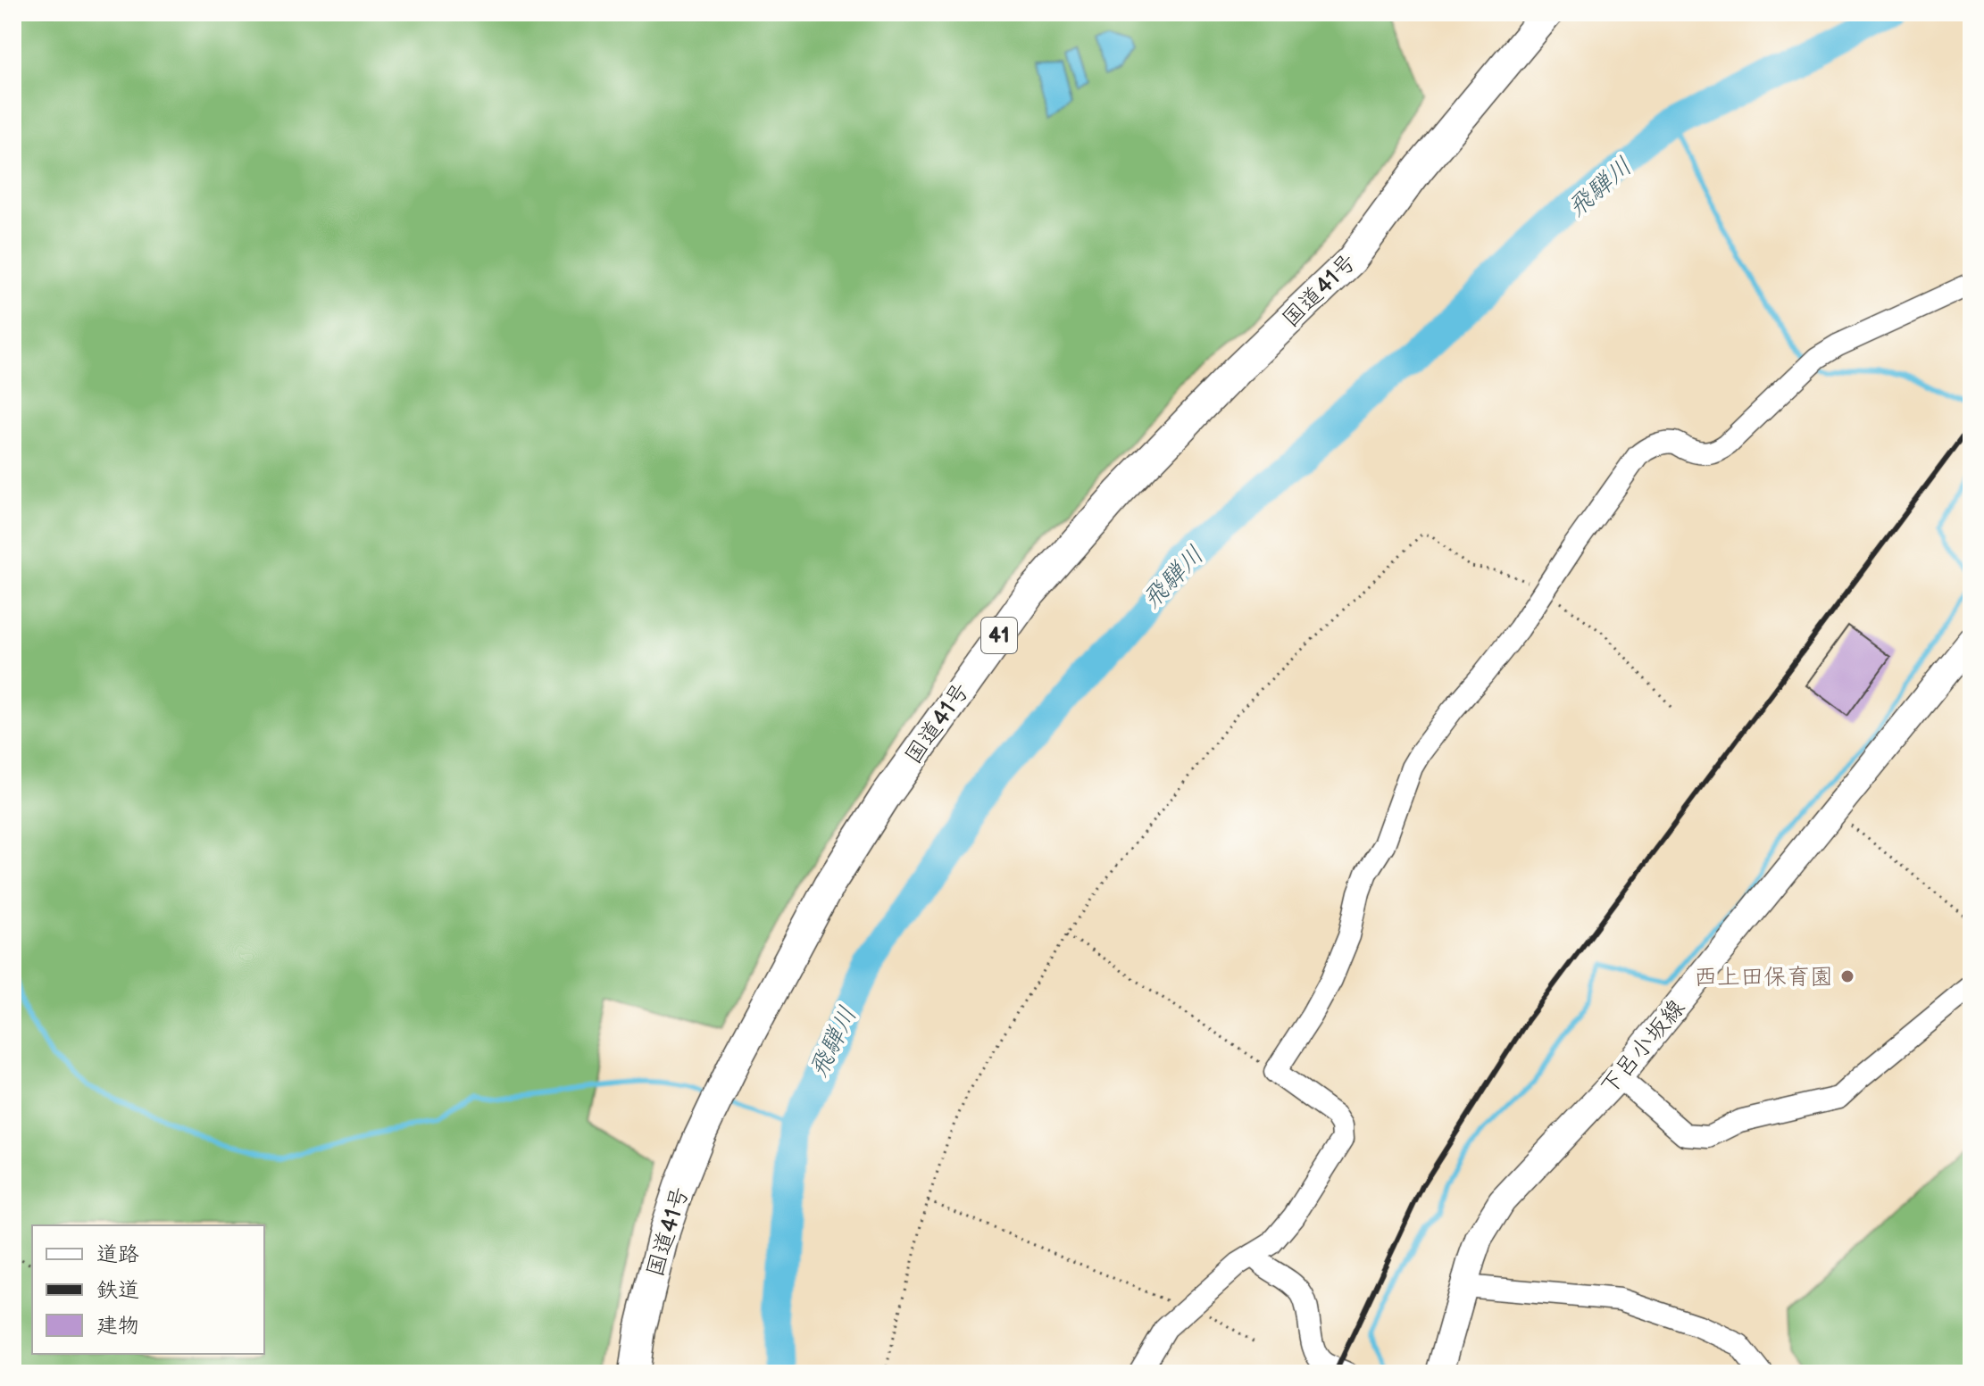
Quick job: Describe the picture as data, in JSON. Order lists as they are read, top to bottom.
{
  "streets": {
    "highway": ["国道41号", "41"],
    "main road": ["下呂小坂線"]
  },
  "water": ["飛騨川"],
  "places": ["西上田保育園"],
  "legend": ["道路", "鉄道", "建物"]
}
